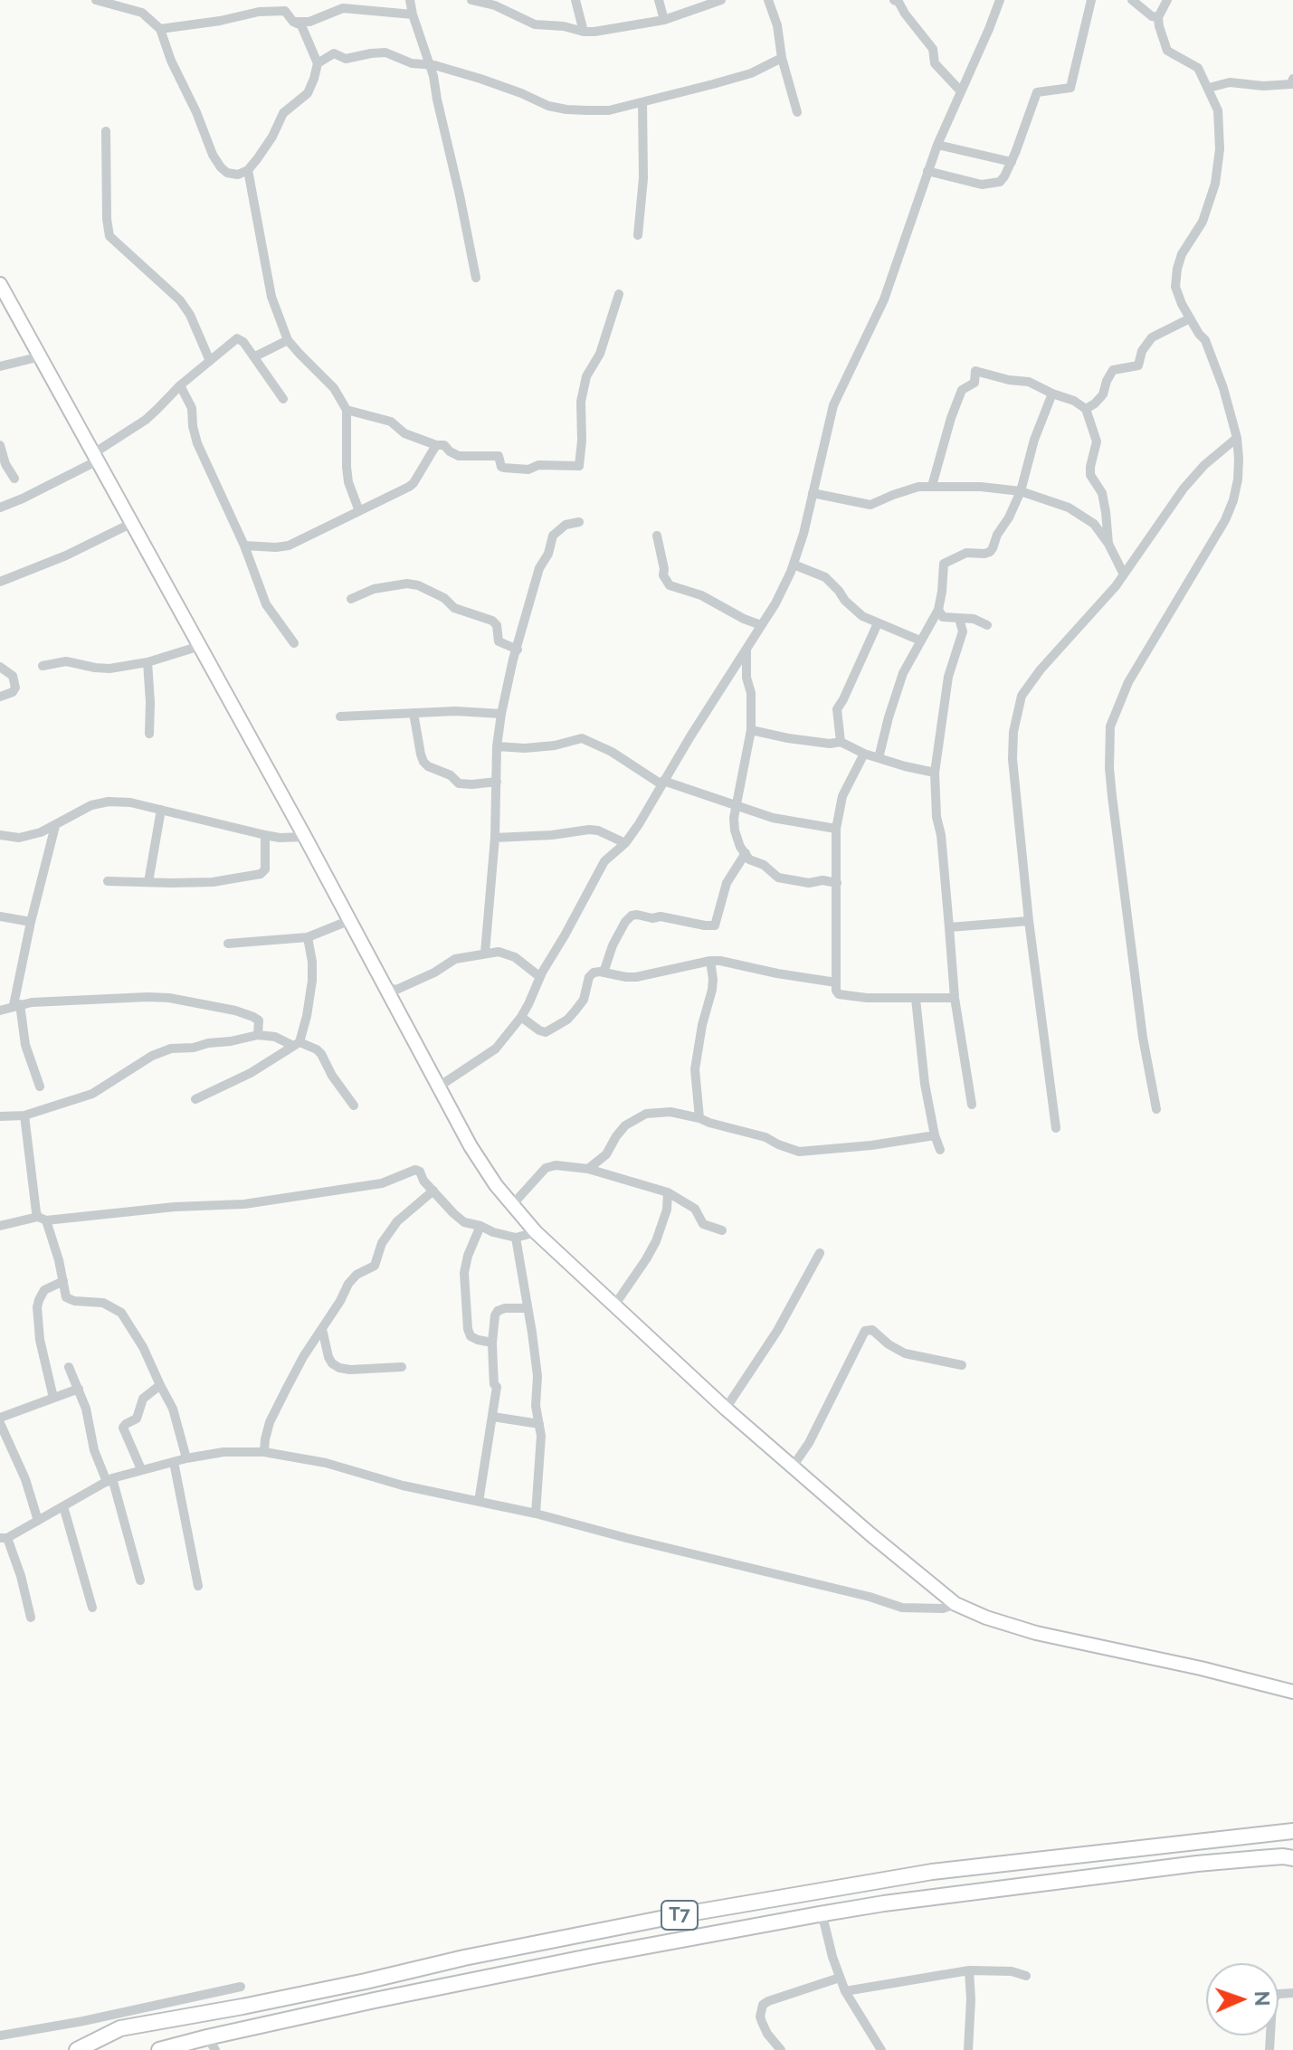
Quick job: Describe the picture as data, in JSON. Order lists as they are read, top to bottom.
{
  "streets": {
    "highway": ["T7"]
  },
  "north": "right"
}
